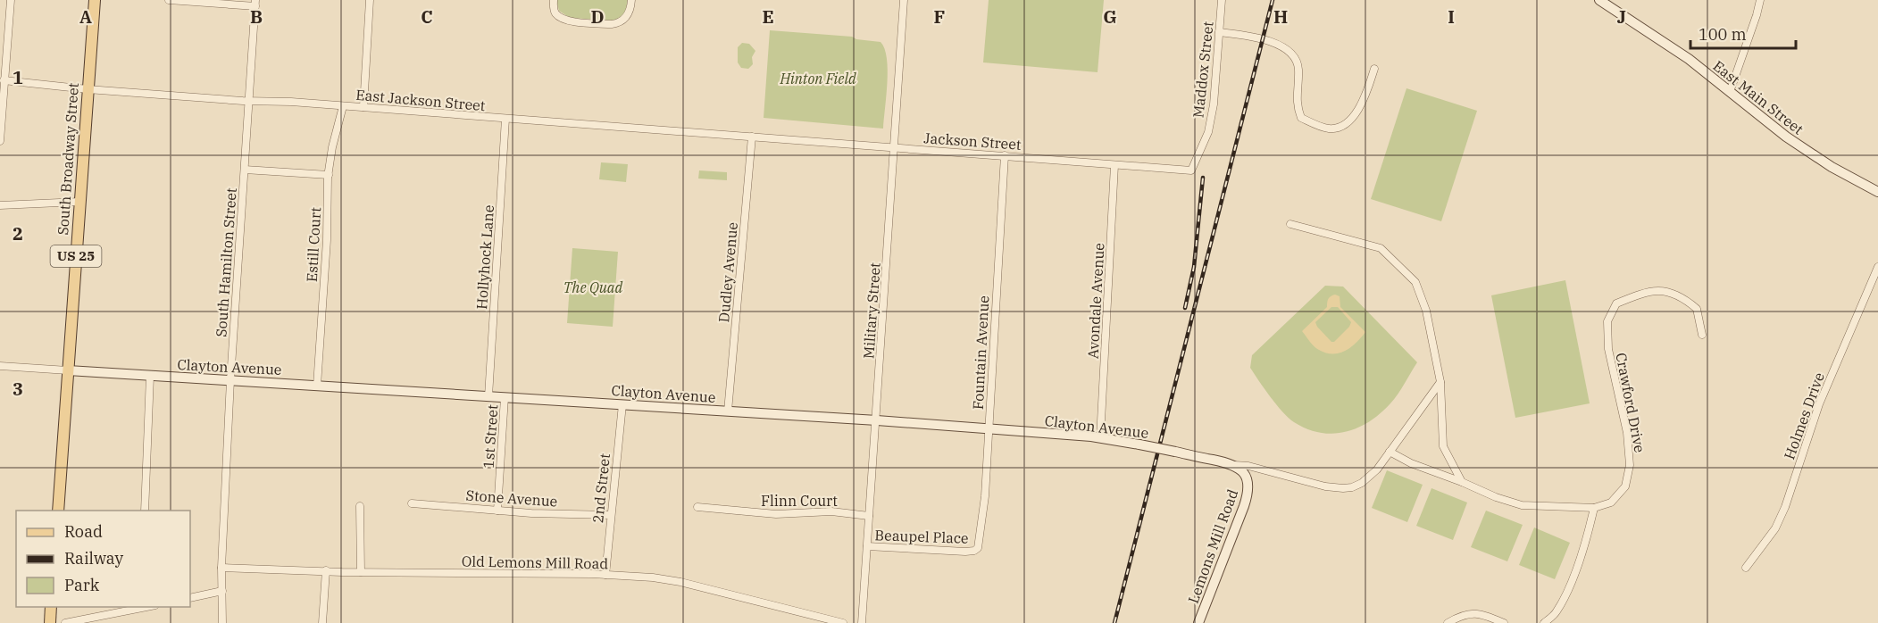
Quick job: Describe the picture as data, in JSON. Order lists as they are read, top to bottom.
{
  "streets": {
    "main road": ["South Broadway Street", "US 25"],
    "street": [
      "Maddox Street",
      "East Main Street",
      "East Jackson Street",
      "Jackson Street",
      "Estill Court",
      "Hollyhock Lane",
      "South Hamilton Street",
      "Dudley Avenue",
      "Avondale Avenue",
      "Military Street",
      "Fountain Avenue",
      "Clayton Avenue",
      "Crawford Drive",
      "Holmes Drive",
      "1st Street",
      "2nd Street",
      "Stone Avenue",
      "Flinn Court",
      "Beaupel Place",
      "Lemons Mill Road",
      "Old Lemons Mill Road"
    ]
  },
  "crossings": [
    ["Maddox Street", "Jackson Street"],
    ["East Jackson Street", "Jackson Street"],
    ["East Jackson Street", "South Broadway Street"],
    ["East Jackson Street", "Estill Court"],
    ["East Jackson Street", "Hollyhock Lane"],
    ["East Jackson Street", "South Hamilton Street"],
    ["East Jackson Street", "Dudley Avenue"],
    ["Jackson Street", "Dudley Avenue"],
    ["Jackson Street", "Avondale Avenue"],
    ["Jackson Street", "Military Street"],
    ["Jackson Street", "Fountain Avenue"],
    ["South Broadway Street", "Clayton Avenue"],
    ["Estill Court", "Clayton Avenue"],
    ["Hollyhock Lane", "Clayton Avenue"],
    ["South Hamilton Street", "Clayton Avenue"],
    ["South Hamilton Street", "Old Lemons Mill Road"],
    ["Dudley Avenue", "Clayton Avenue"],
    ["Avondale Avenue", "Clayton Avenue"],
    ["Military Street", "Clayton Avenue"],
    ["Military Street", "Flinn Court"],
    ["Military Street", "Beaupel Place"],
    ["Fountain Avenue", "Clayton Avenue"],
    ["Fountain Avenue", "Beaupel Place"],
    ["Clayton Avenue", "1st Street"],
    ["Clayton Avenue", "2nd Street"],
    ["Clayton Avenue", "Lemons Mill Road"],
    ["1st Street", "Stone Avenue"],
    ["2nd Street", "Stone Avenue"],
    ["2nd Street", "Old Lemons Mill Road"]
  ],
  "parks": ["Hinton Field", "The Quad"],
  "legend": ["Road", "Railway", "Park"],
  "scale_bar": "100 m",
  "grid": {
    "columns": [
      "A",
      "B",
      "C",
      "D",
      "E",
      "F",
      "G",
      "H",
      "I",
      "J"
    ],
    "rows": ["1", "2", "3"]
  }
}
